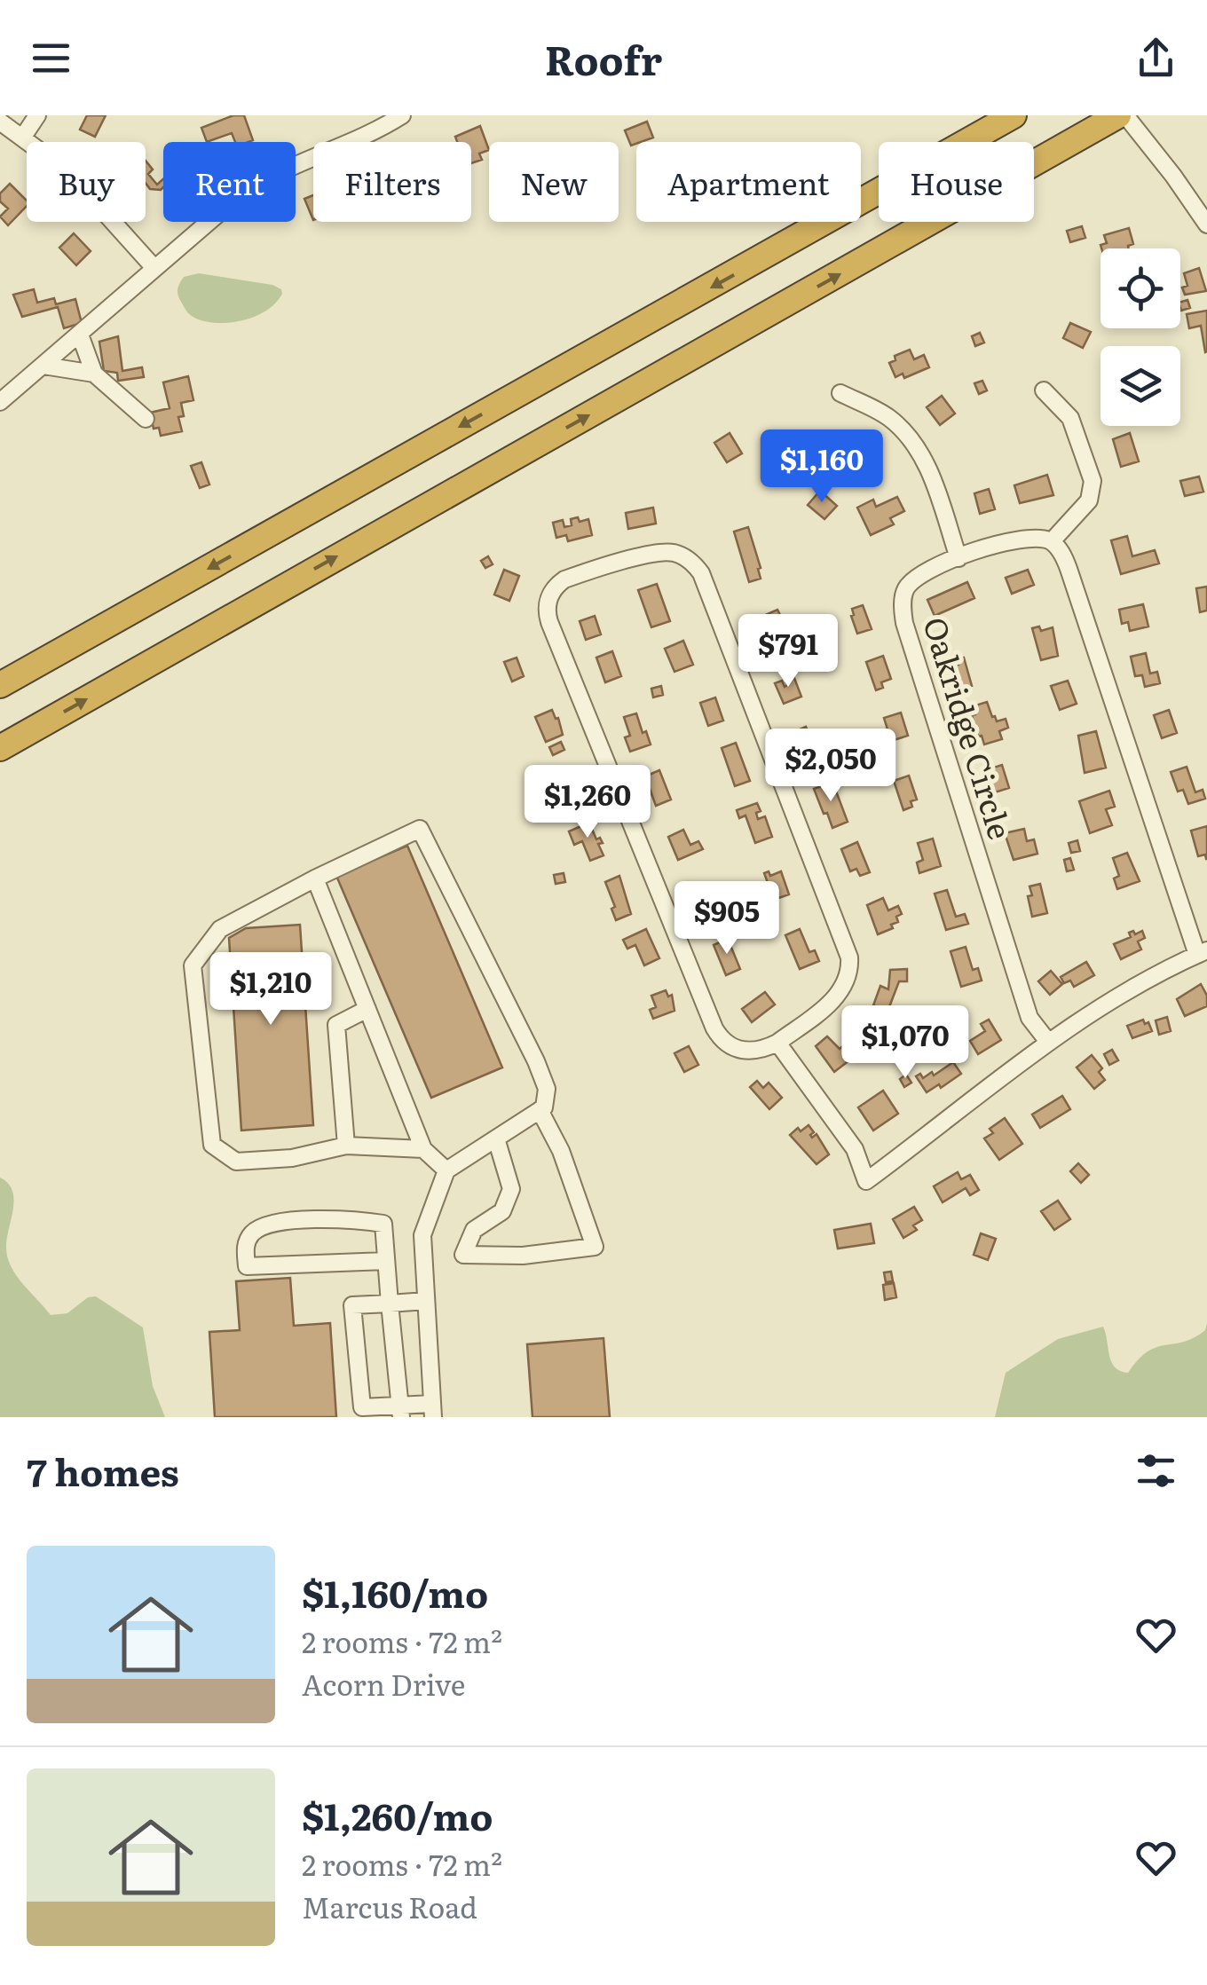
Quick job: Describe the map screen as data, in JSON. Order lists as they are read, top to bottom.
{
  "streets": {
    "street": ["Oakridge Circle"]
  },
  "page": {
    "header": "Roofr",
    "chip": [
      "Buy",
      "Rent",
      "Filters",
      "New",
      "Apartment",
      "House"
    ],
    "price": [
      "$1,160",
      "$791",
      "$2,050",
      "$1,260",
      "$905",
      "$1,210",
      "$1,070"
    ],
    "heading": "7 homes",
    "list": [
      {
        "name": "$1,160/mo",
        "note": "2 rooms · 72 m² · Acorn Drive"
      },
      {
        "name": "$1,260/mo",
        "note": "2 rooms · 72 m² · Marcus Road"
      }
    ]
  }
}
